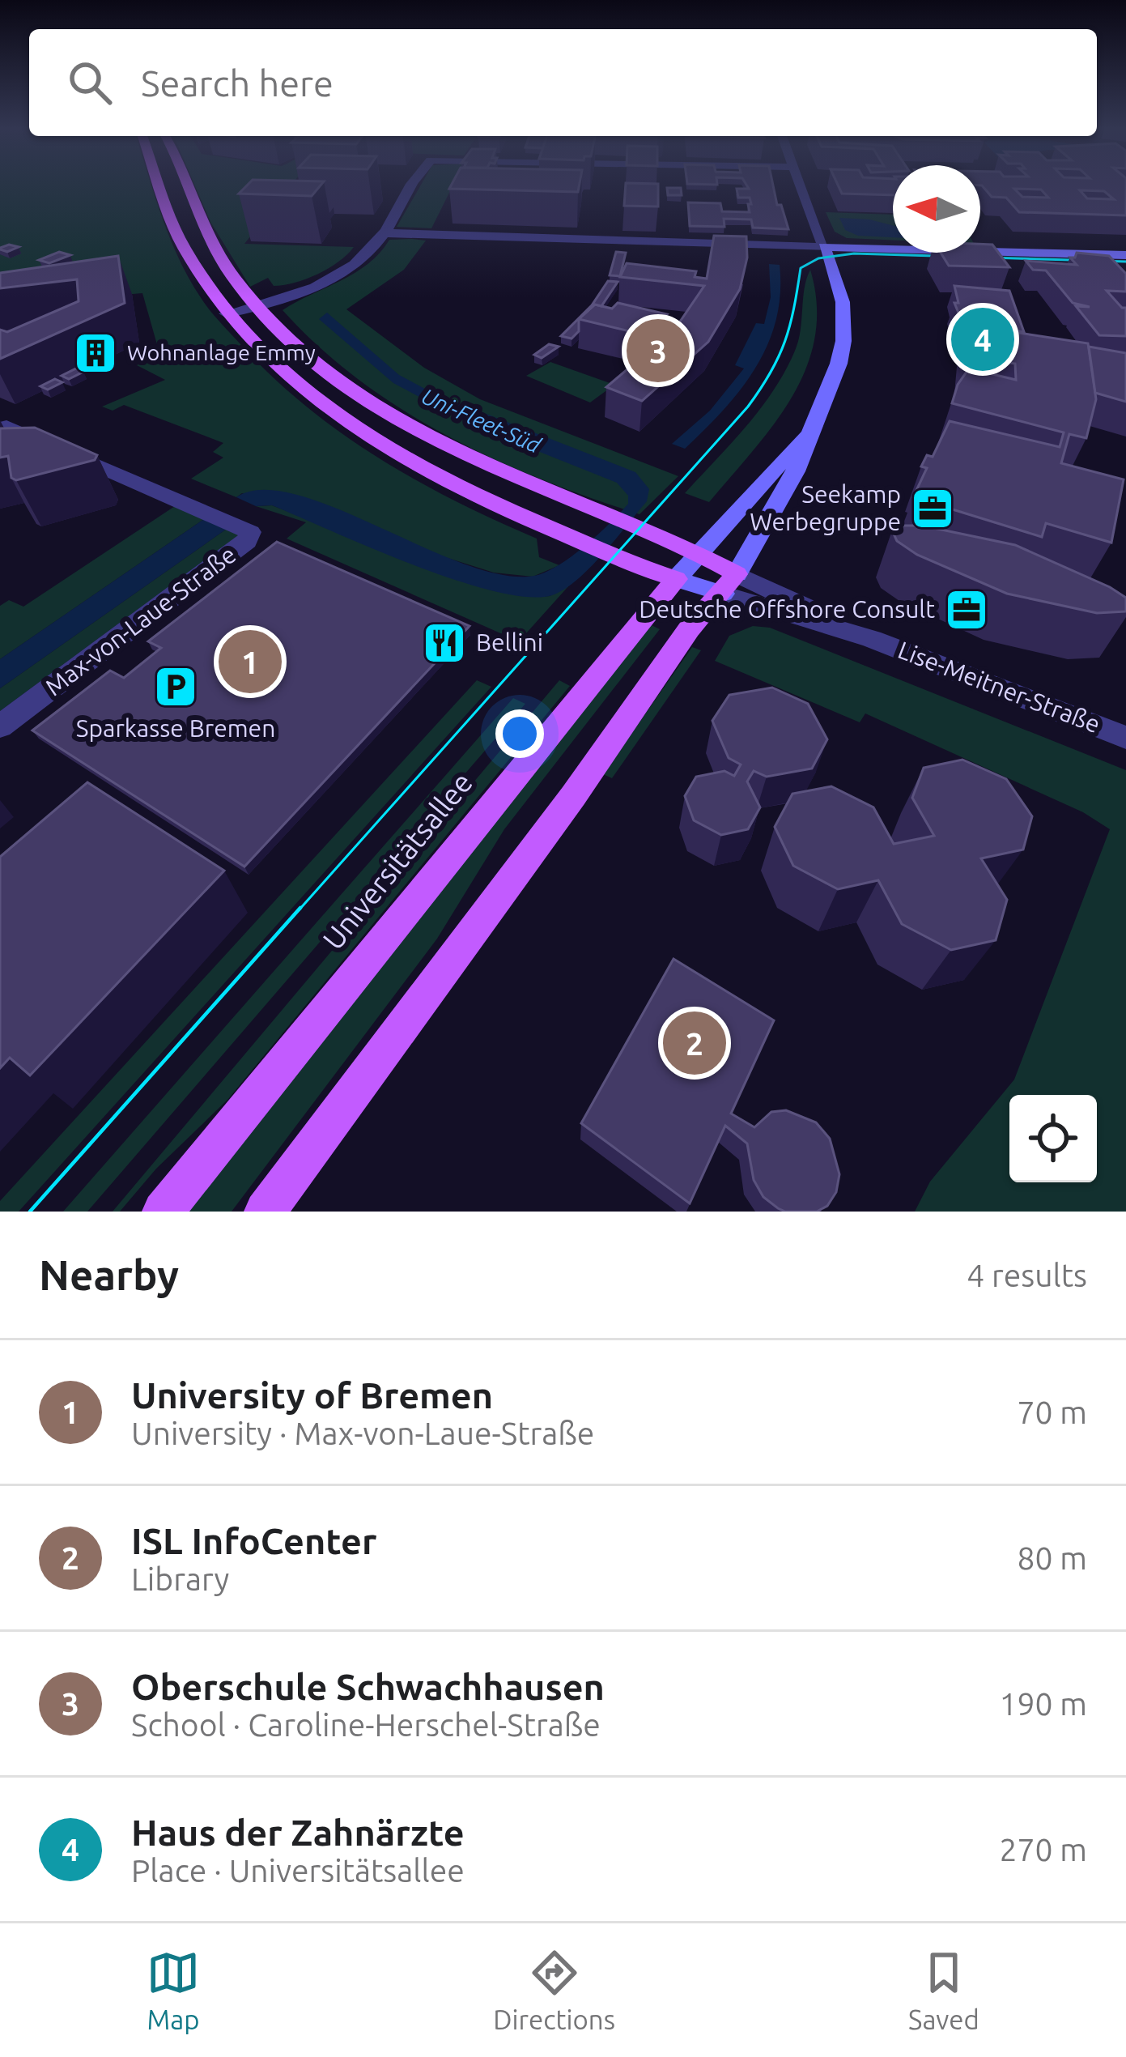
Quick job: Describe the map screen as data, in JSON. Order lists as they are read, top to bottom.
{
  "streets": {
    "main road": ["Universitätsallee"],
    "street": ["Max-von-Laue-Straße", "Lise-Meitner-Straße"]
  },
  "crossings": [
    ["Lise-Meitner-Straße", "Universitätsallee"]
  ],
  "water": ["Uni-Fleet-Süd"],
  "places": {
    "building": ["Wohnanlage Emmy"],
    "office": ["Seekamp Werbegruppe", "Deutsche Offshore Consult"],
    "restaurant": ["Bellini"],
    "parking": ["Sparkasse Bremen"]
  },
  "north": "left",
  "page": {
    "search": "Search here",
    "pins": [
      "4",
      "3",
      "1",
      "2"
    ],
    "heading": ["Nearby", "4 results"],
    "list": [
      {
        "mark": "1",
        "name": "University of Bremen",
        "note": "University · Max-von-Laue-Straße",
        "value": "70 m"
      },
      {
        "mark": "2",
        "name": "ISL InfoCenter",
        "note": "Library",
        "value": "80 m"
      },
      {
        "mark": "3",
        "name": "Oberschule Schwachhausen",
        "note": "School · Caroline-Herschel-Straße",
        "value": "190 m"
      },
      {
        "mark": "4",
        "name": "Haus der Zahnärzte",
        "note": "Place · Universitätsallee",
        "value": "270 m"
      }
    ],
    "nav": ["Map", "Directions", "Saved"]
  }
}
